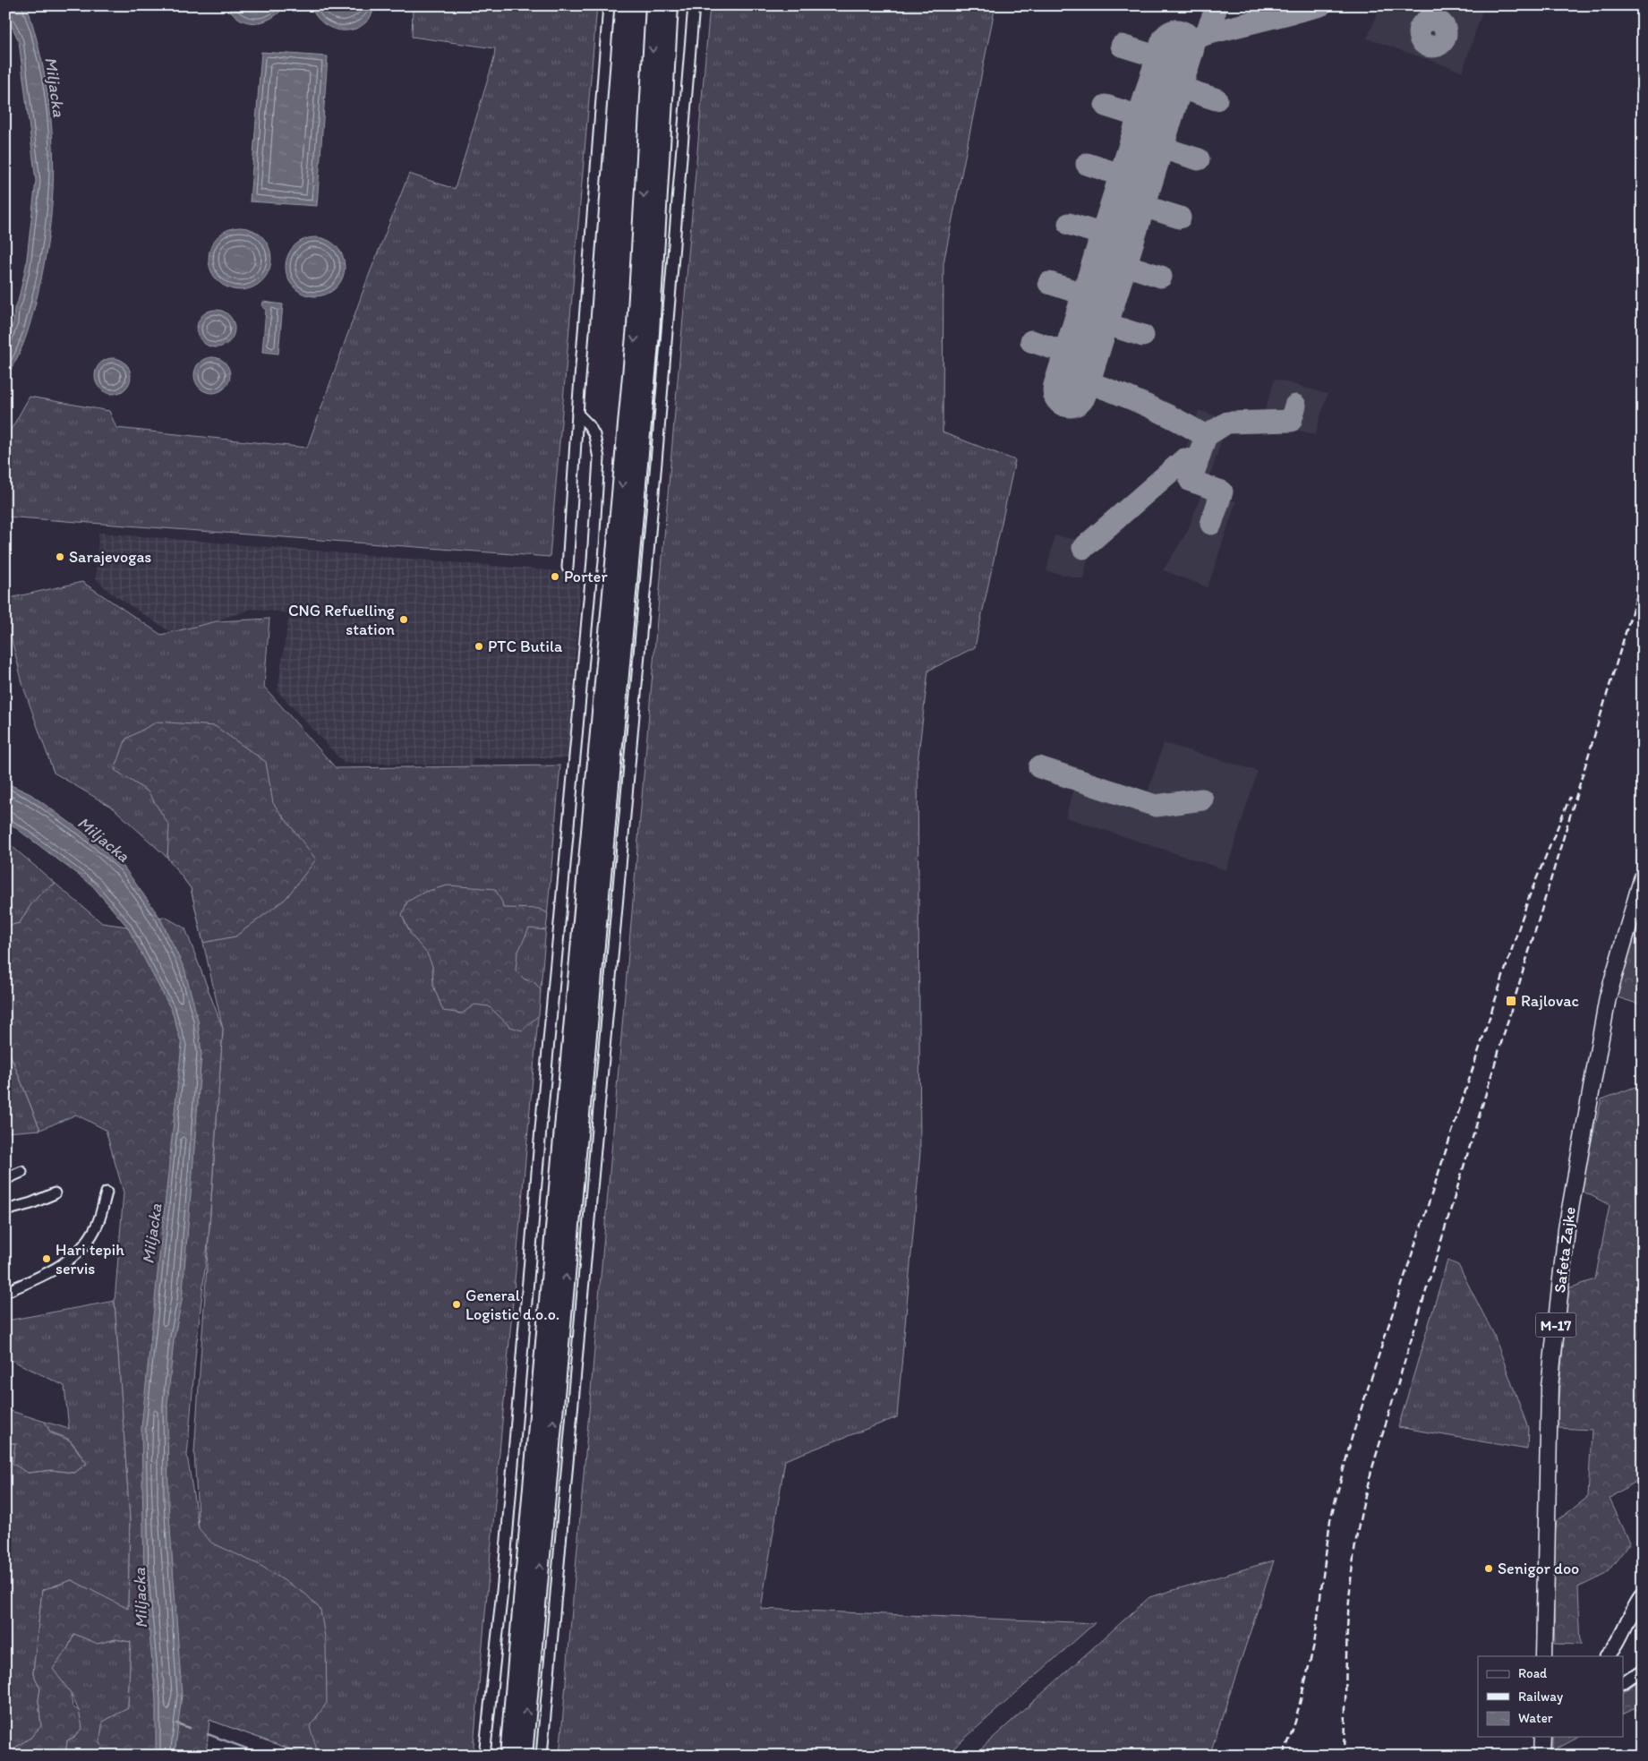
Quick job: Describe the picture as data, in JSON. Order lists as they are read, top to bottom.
{
  "streets": {
    "main road": ["Safeta Zajke", "M-17"]
  },
  "water": ["Miljacka"],
  "places": {
    "other": [
      "Sarajevogas",
      "Porter",
      "CNG Refuelling station",
      "PTC Butila",
      "Hari tepih servis",
      "General Logistic d.o.o.",
      "Senigor doo"
    ],
    "transit": ["Rajlovac"]
  },
  "legend": ["Road", "Railway", "Water"]
}
